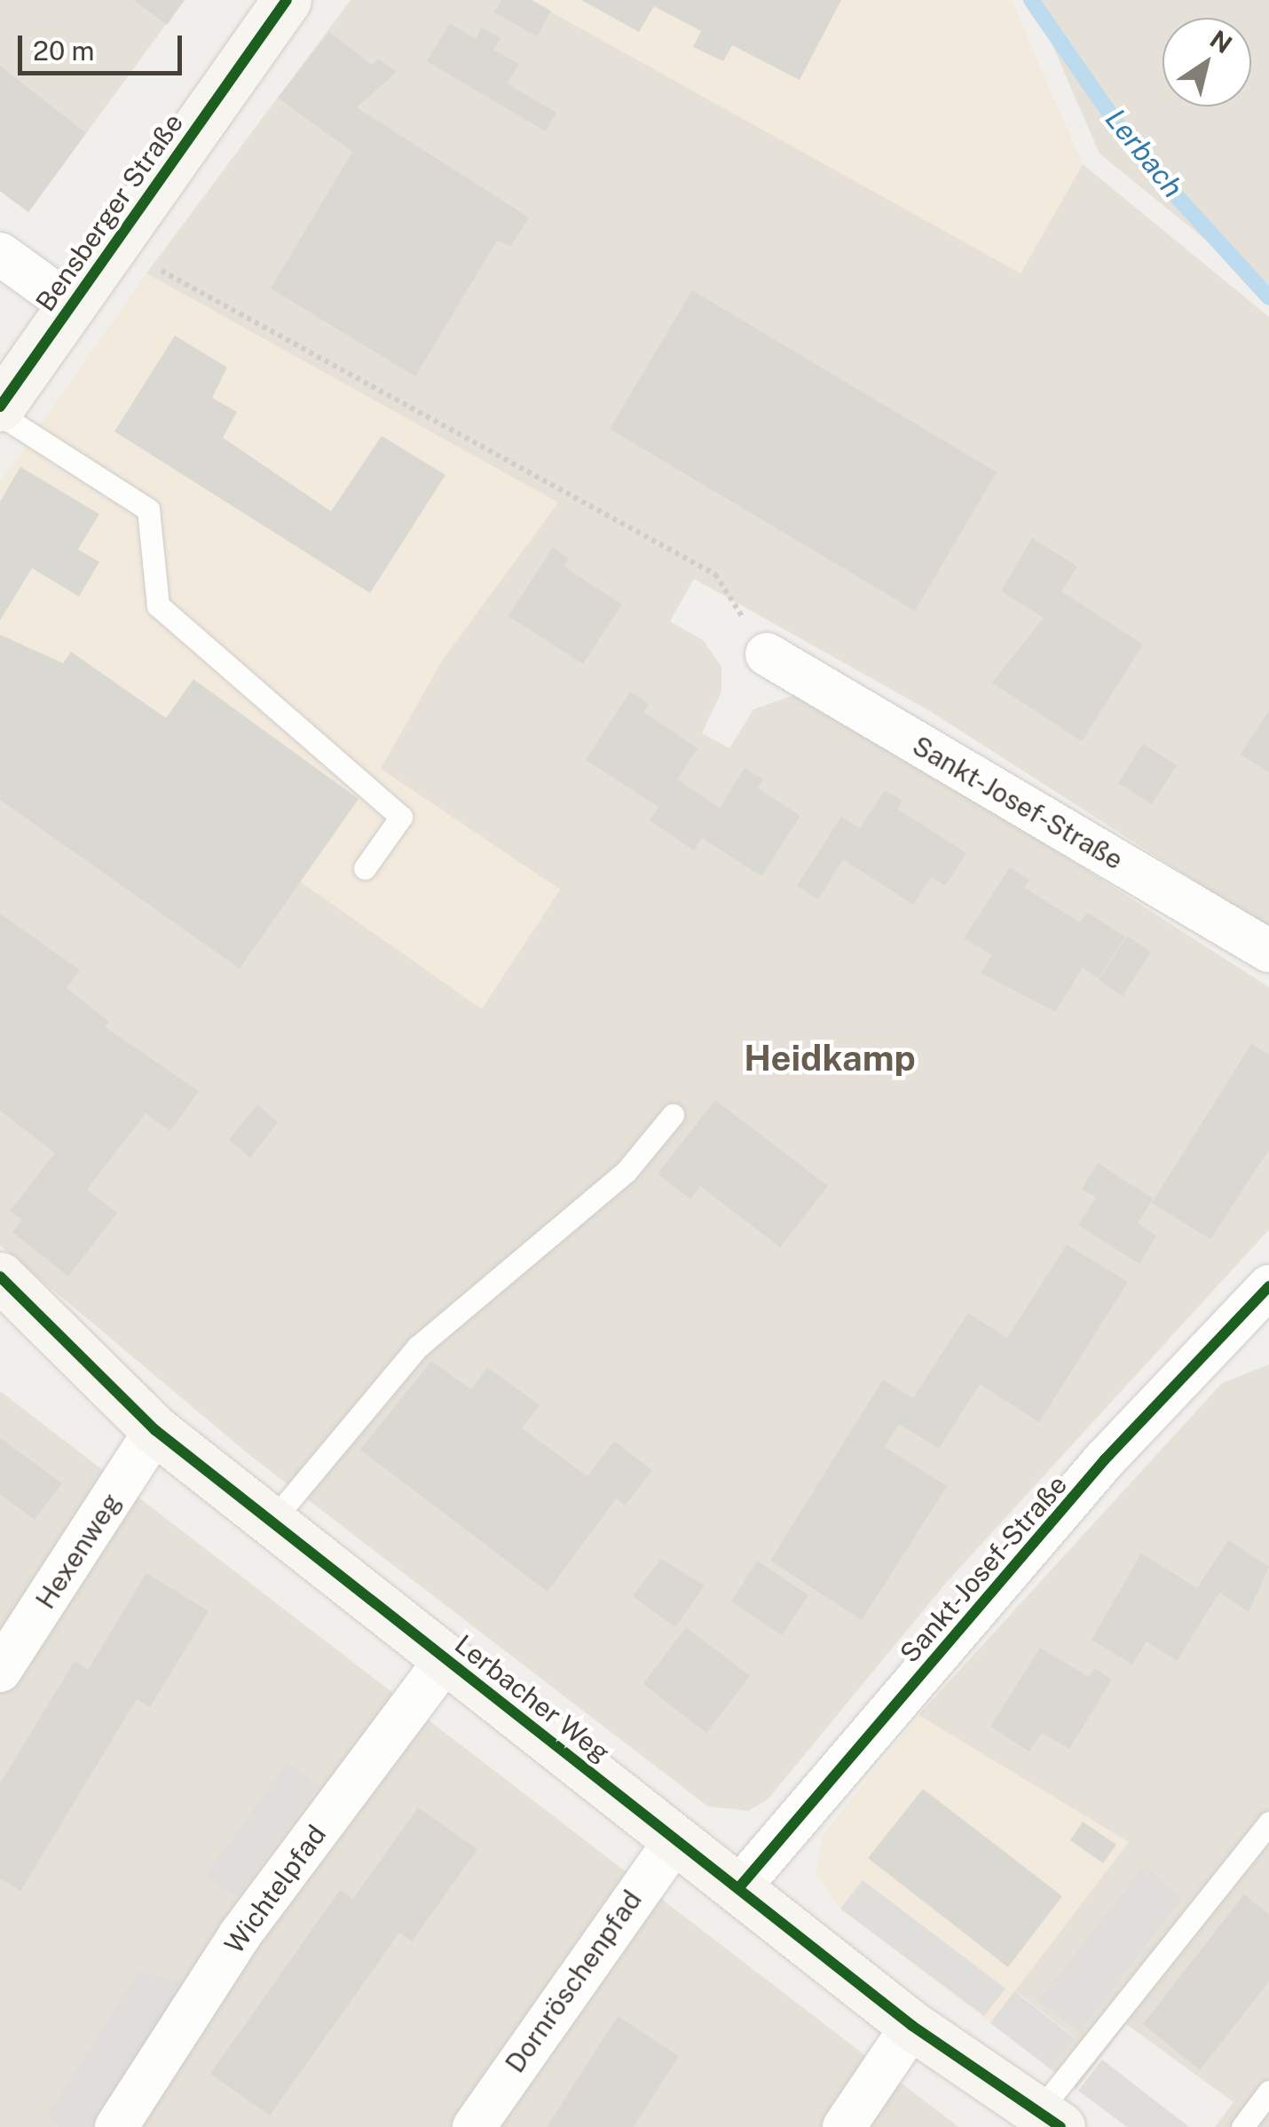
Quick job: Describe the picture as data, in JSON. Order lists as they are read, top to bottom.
{
  "streets": {
    "street": [
      "Bensberger Straße",
      "Sankt-Josef-Straße",
      "Hexenweg",
      "Lerbacher Weg",
      "Wichtelpfad",
      "Dornröschenpfad"
    ]
  },
  "crossings": [
    ["Sankt-Josef-Straße", "Lerbacher Weg"],
    ["Hexenweg", "Lerbacher Weg"],
    ["Lerbacher Weg", "Wichtelpfad"],
    ["Lerbacher Weg", "Dornröschenpfad"]
  ],
  "districts": ["Heidkamp"],
  "water": ["Lerbach"],
  "scale_bar": "20 m",
  "north": "top right"
}
